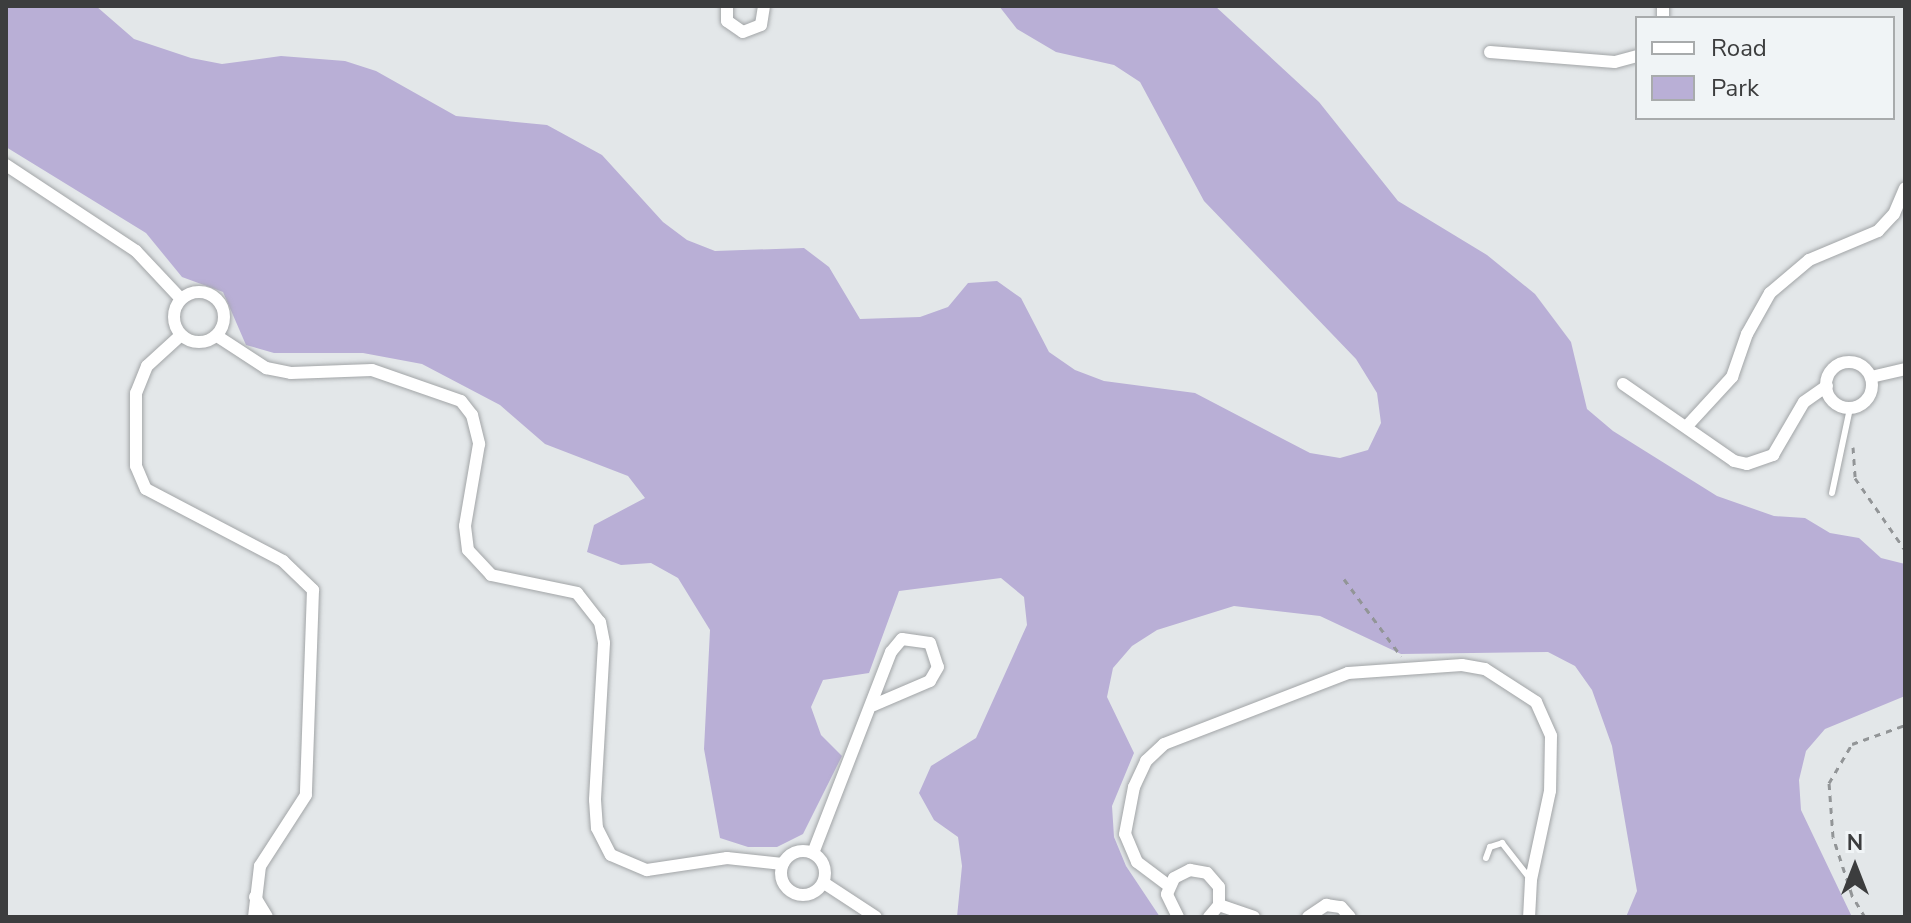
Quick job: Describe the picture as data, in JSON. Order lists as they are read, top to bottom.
{
  "legend": ["Road", "Park"],
  "north": "top"
}
